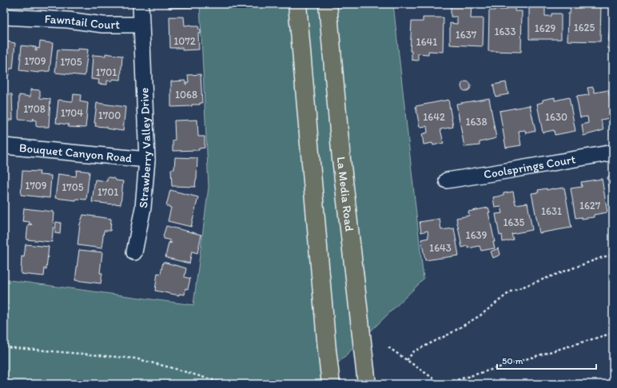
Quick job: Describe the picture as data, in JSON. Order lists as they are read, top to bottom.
{
  "streets": {
    "main road": ["La Media Road"],
    "street": [
      "Fawntail Court",
      "Strawberry Valley Drive",
      "Bouquet Canyon Road",
      "Coolsprings Court"
    ]
  },
  "crossings": [
    ["Fawntail Court", "Strawberry Valley Drive"],
    ["Strawberry Valley Drive", "Bouquet Canyon Road"]
  ],
  "house_numbers": [
    "1625",
    "1629",
    "1633",
    "1637",
    "1072",
    "1641",
    "1709",
    "1705",
    "1701",
    "1068",
    "1708",
    "1704",
    "1700",
    "1642",
    "1630",
    "1638",
    "1709",
    "1705",
    "1701",
    "1627",
    "1631",
    "1635",
    "1639",
    "1643"
  ],
  "scale_bar": "50 m"
}
